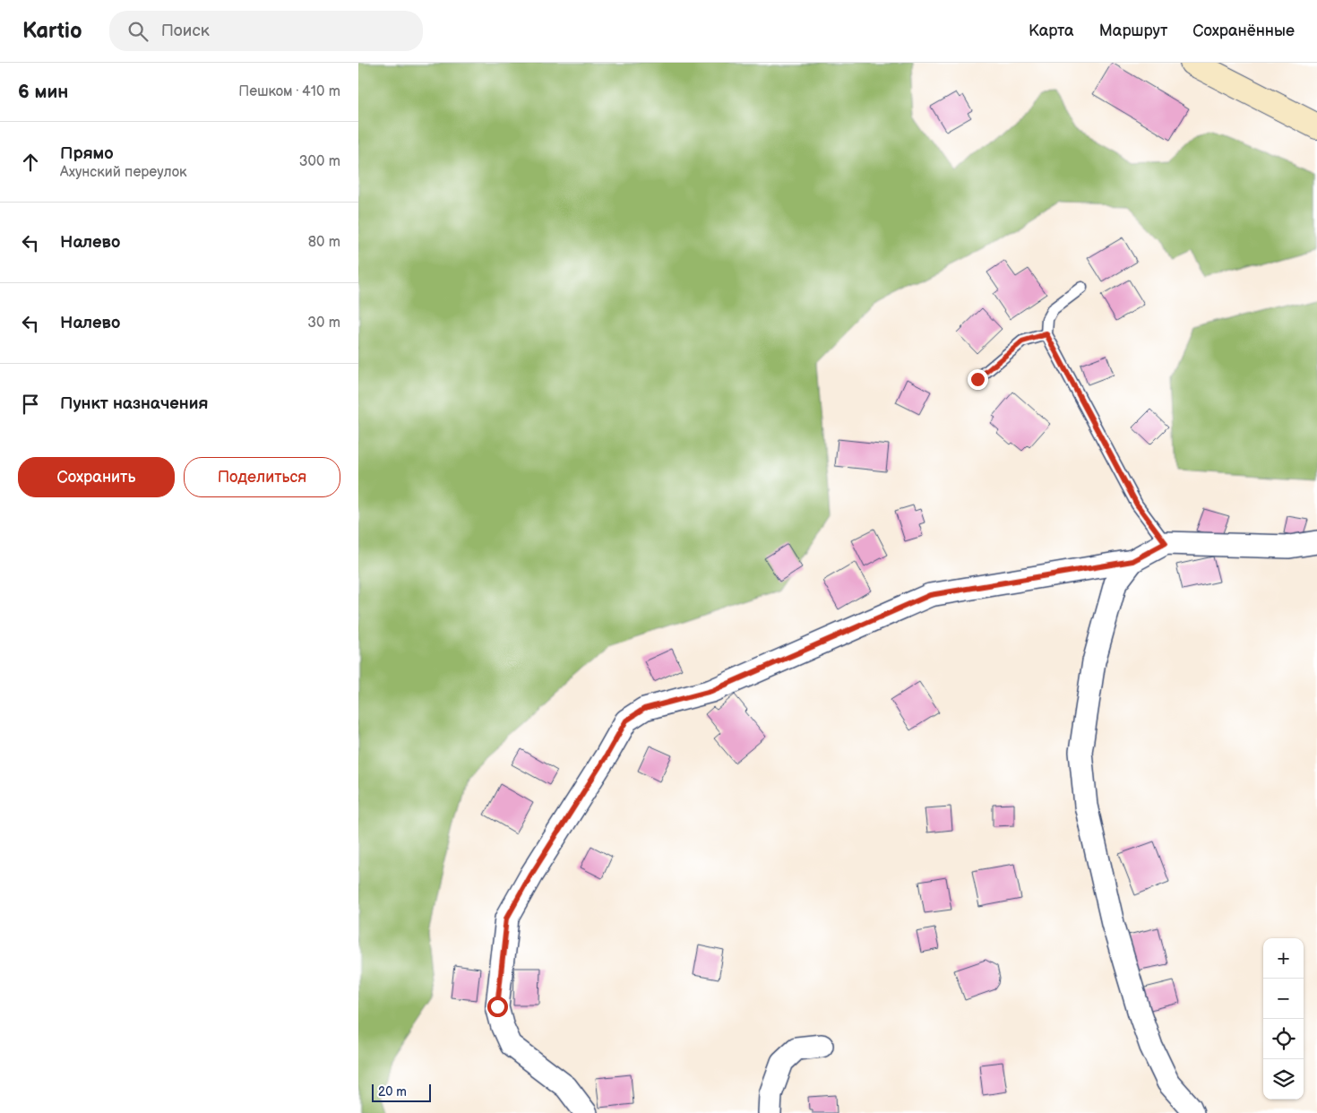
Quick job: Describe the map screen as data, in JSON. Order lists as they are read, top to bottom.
{
  "scale_bar": "20 m",
  "page": {
    "header": "Kartio",
    "search": "Поиск",
    "nav": ["Карта", "Маршрут", "Сохранённые"],
    "heading": ["6 мин", "Пешком · 410 m"],
    "list": [
      ["Прямо", "Ахунский переулок", "300 m"],
      ["Налево", "80 m"],
      ["Налево", "30 m"],
      "Пункт назначения"
    ],
    "buttons": ["Сохранить", "Поделиться"],
    "map_buttons": ["+", "−"],
    "scale": "20 m"
  }
}
